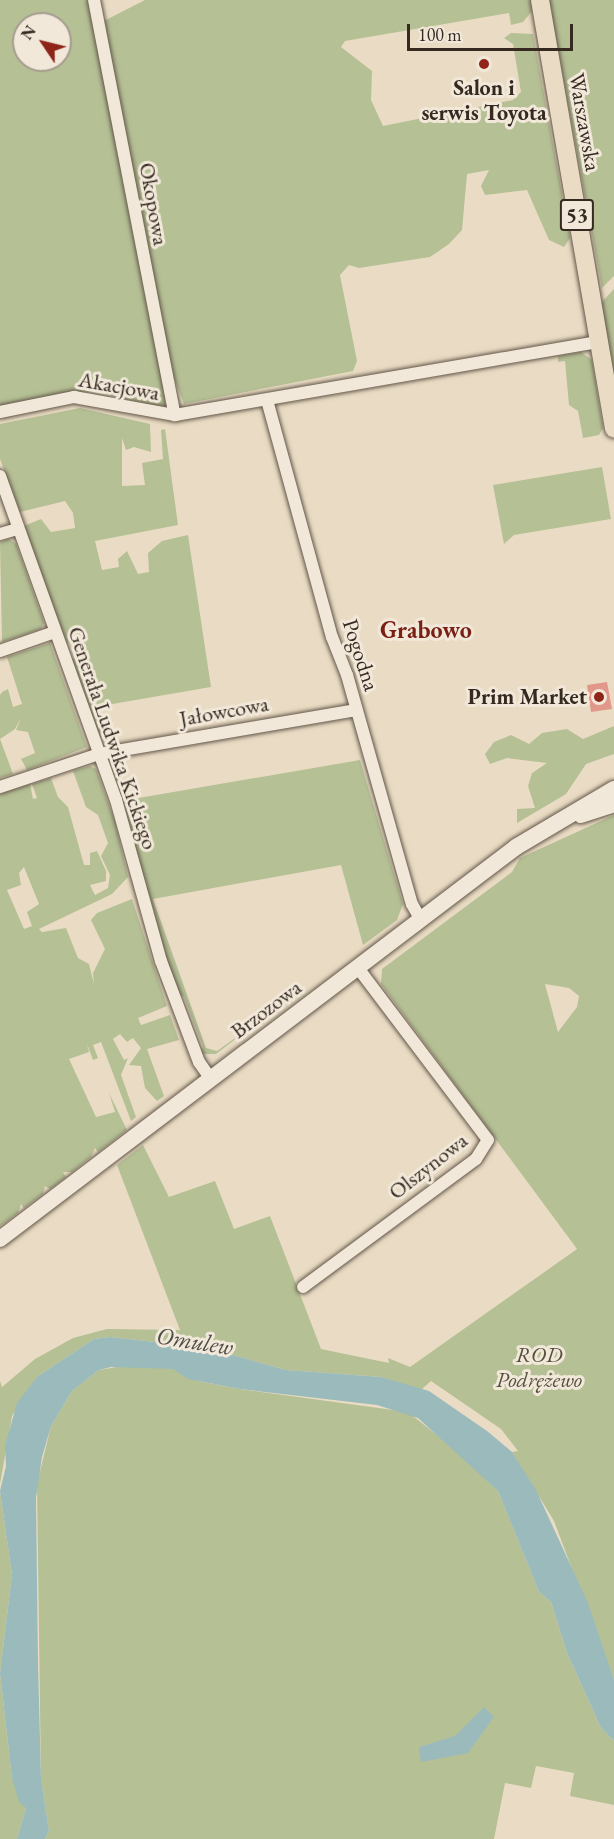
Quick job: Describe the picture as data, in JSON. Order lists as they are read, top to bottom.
{
  "streets": {
    "main road": ["Warszawska", "53", "Brzozowa"],
    "street": [
      "Okopowa",
      "Akacjowa",
      "Pogodna",
      "Jałowcowa",
      "Generała Ludwika Kickiego",
      "Olszynowa"
    ]
  },
  "crossings": [
    ["Warszawska", "Akacjowa"],
    ["Okopowa", "Akacjowa"],
    ["Akacjowa", "Pogodna"],
    ["Pogodna", "Jałowcowa"],
    ["Pogodna", "Brzozowa"],
    ["Jałowcowa", "Generała Ludwika Kickiego"],
    ["Generała Ludwika Kickiego", "Brzozowa"],
    ["Brzozowa", "Olszynowa"]
  ],
  "districts": ["Grabowo"],
  "water": ["Omulew"],
  "parks": ["ROD Podrężewo"],
  "places": ["Salon i serwis Toyota", "Prim Market"],
  "scale_bar": "100 m",
  "north": "top left"
}
